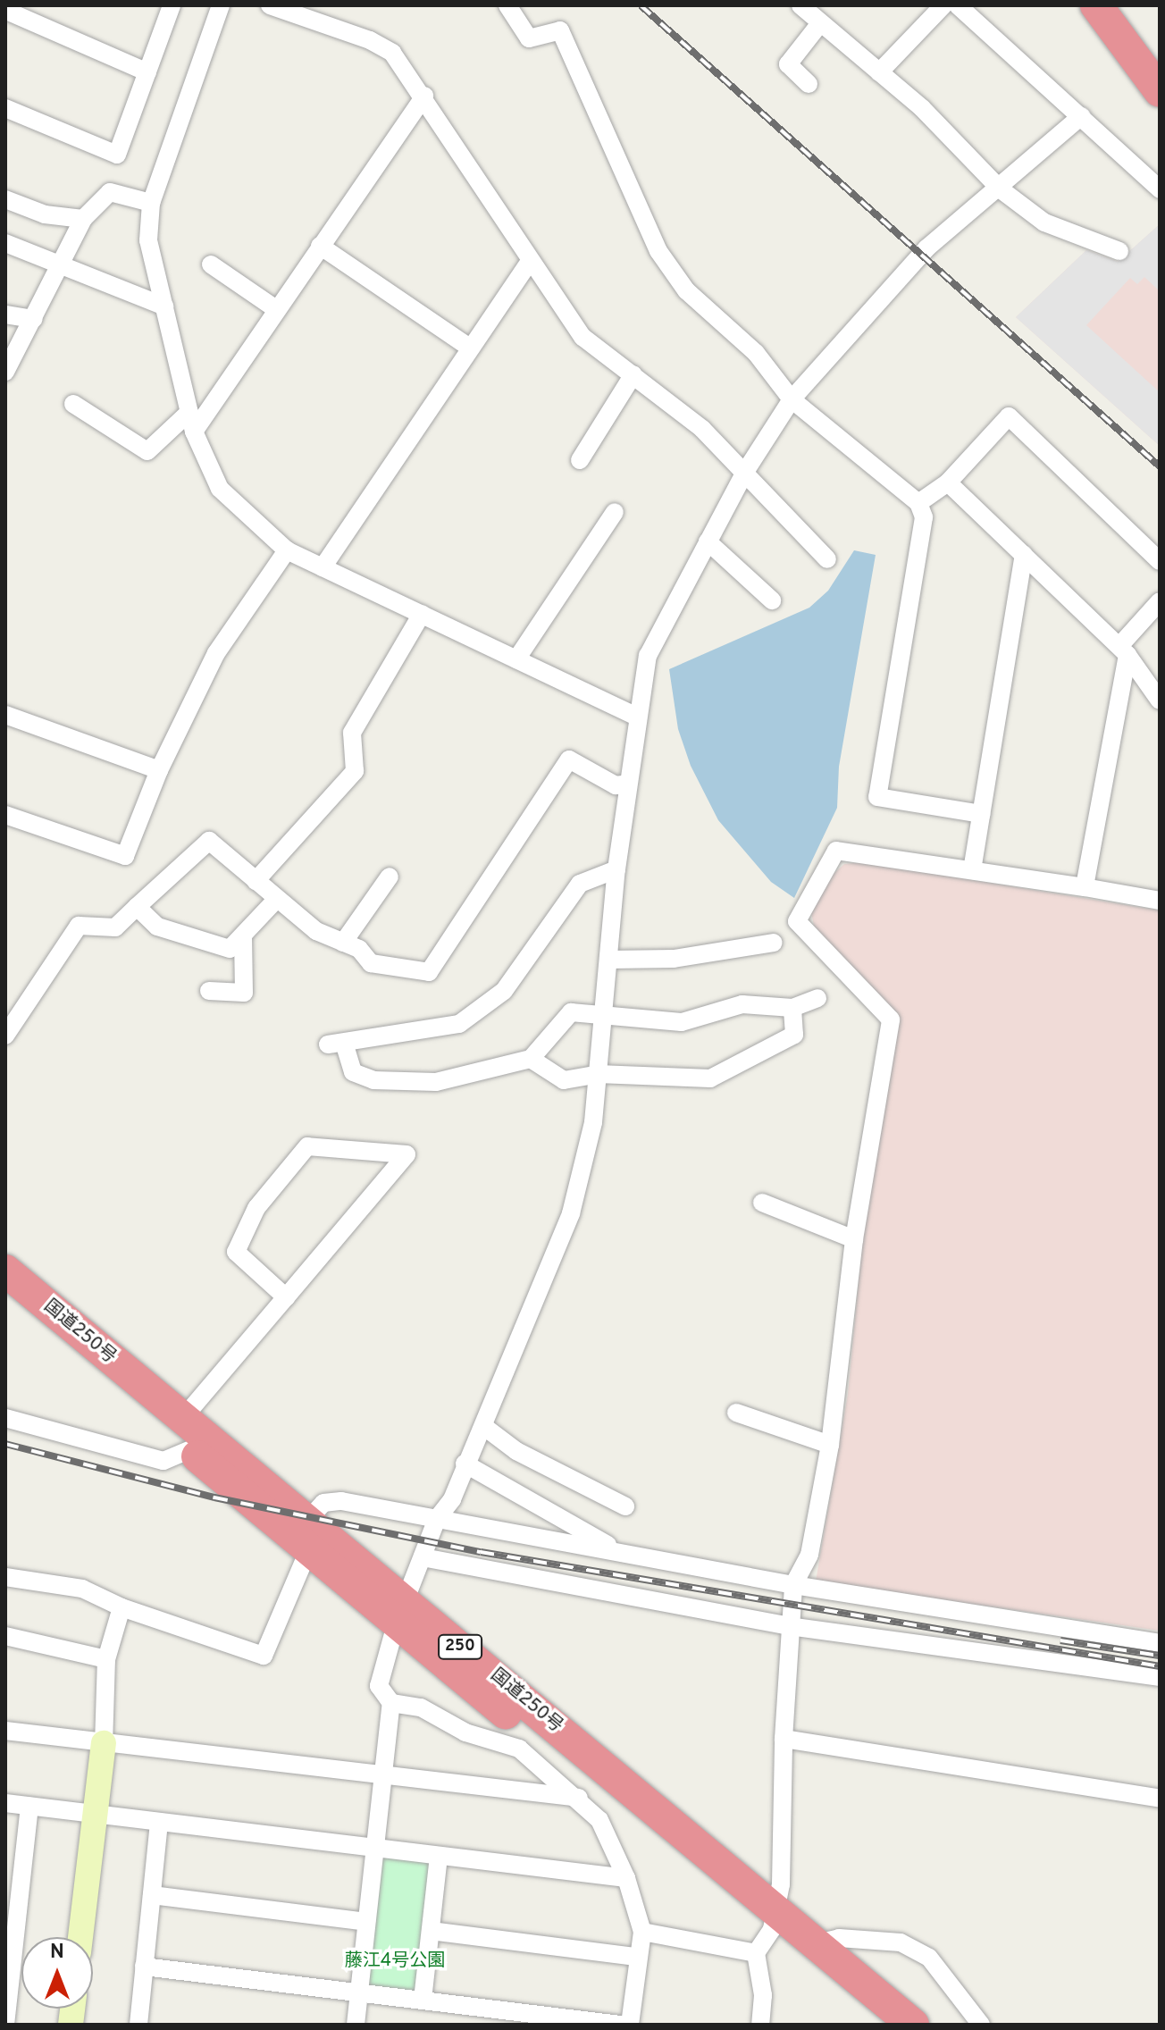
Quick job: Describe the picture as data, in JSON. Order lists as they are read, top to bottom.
{
  "streets": {
    "highway": ["国道250号", "250"]
  },
  "parks": ["藤江4号公園"],
  "north": "top"
}
